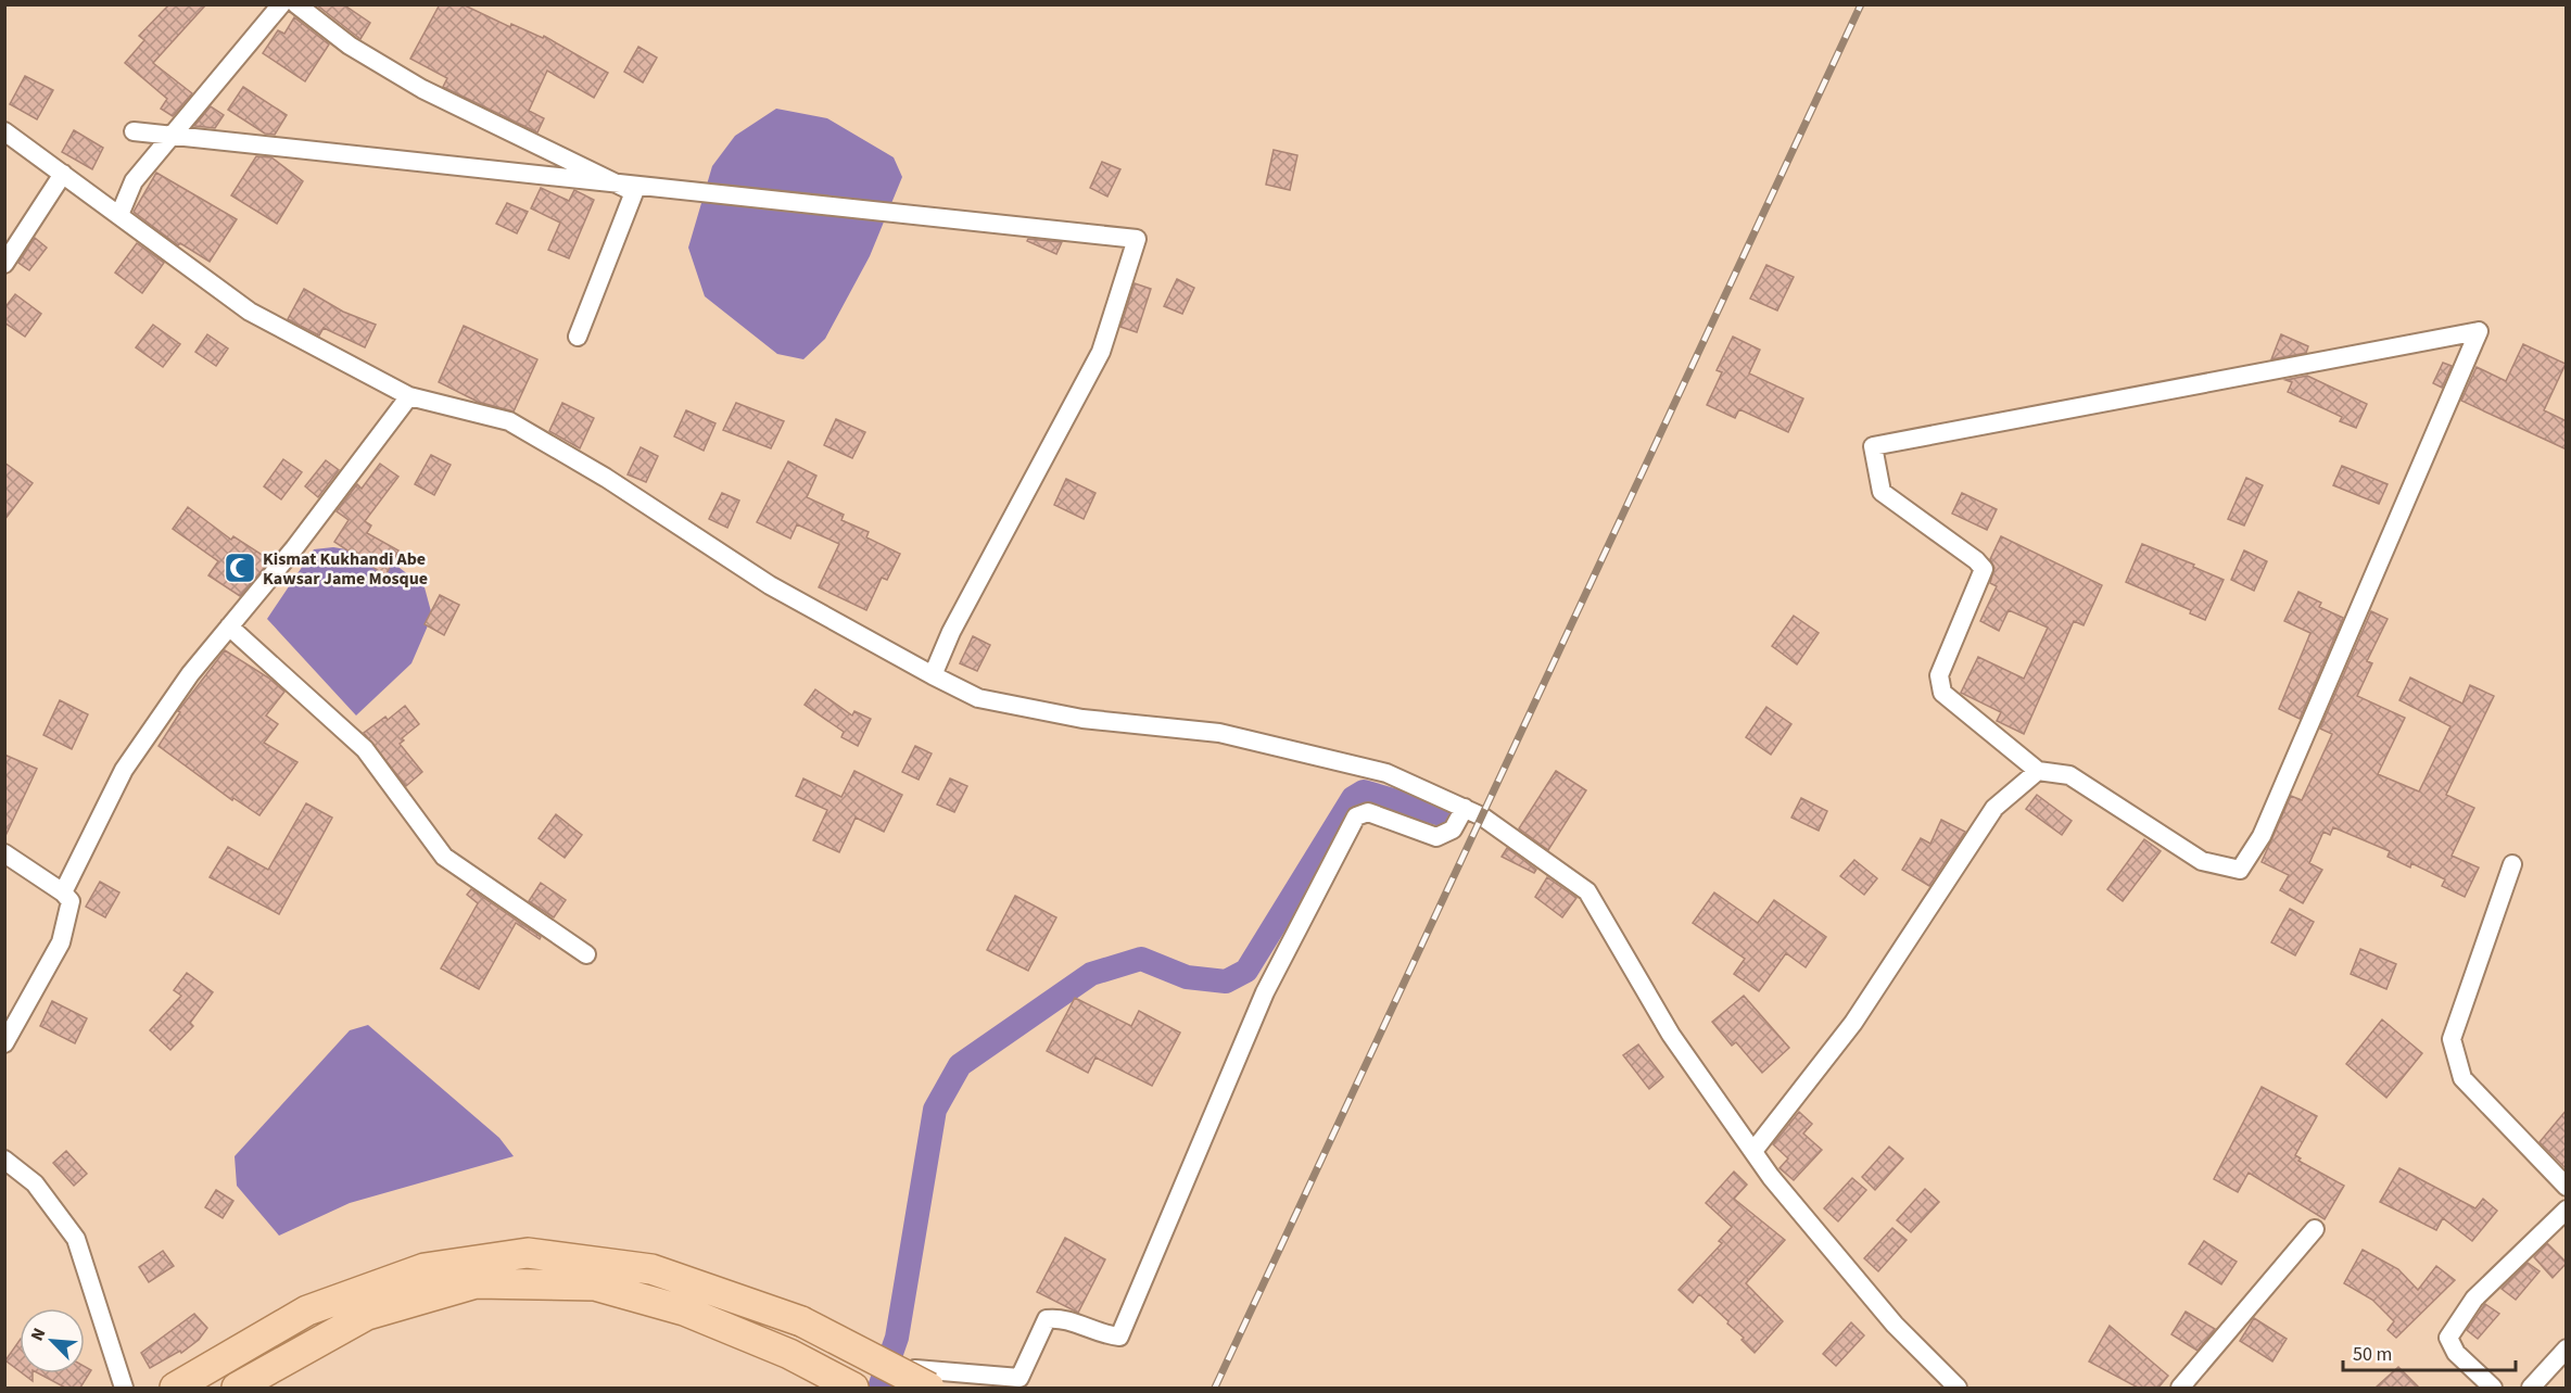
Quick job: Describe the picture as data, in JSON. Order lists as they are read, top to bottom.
{
  "places": {
    "mosque": ["Kismat Kukhandi Abe Kawsar Jame Mosque"]
  },
  "scale_bar": "50 m",
  "north": "top left"
}
